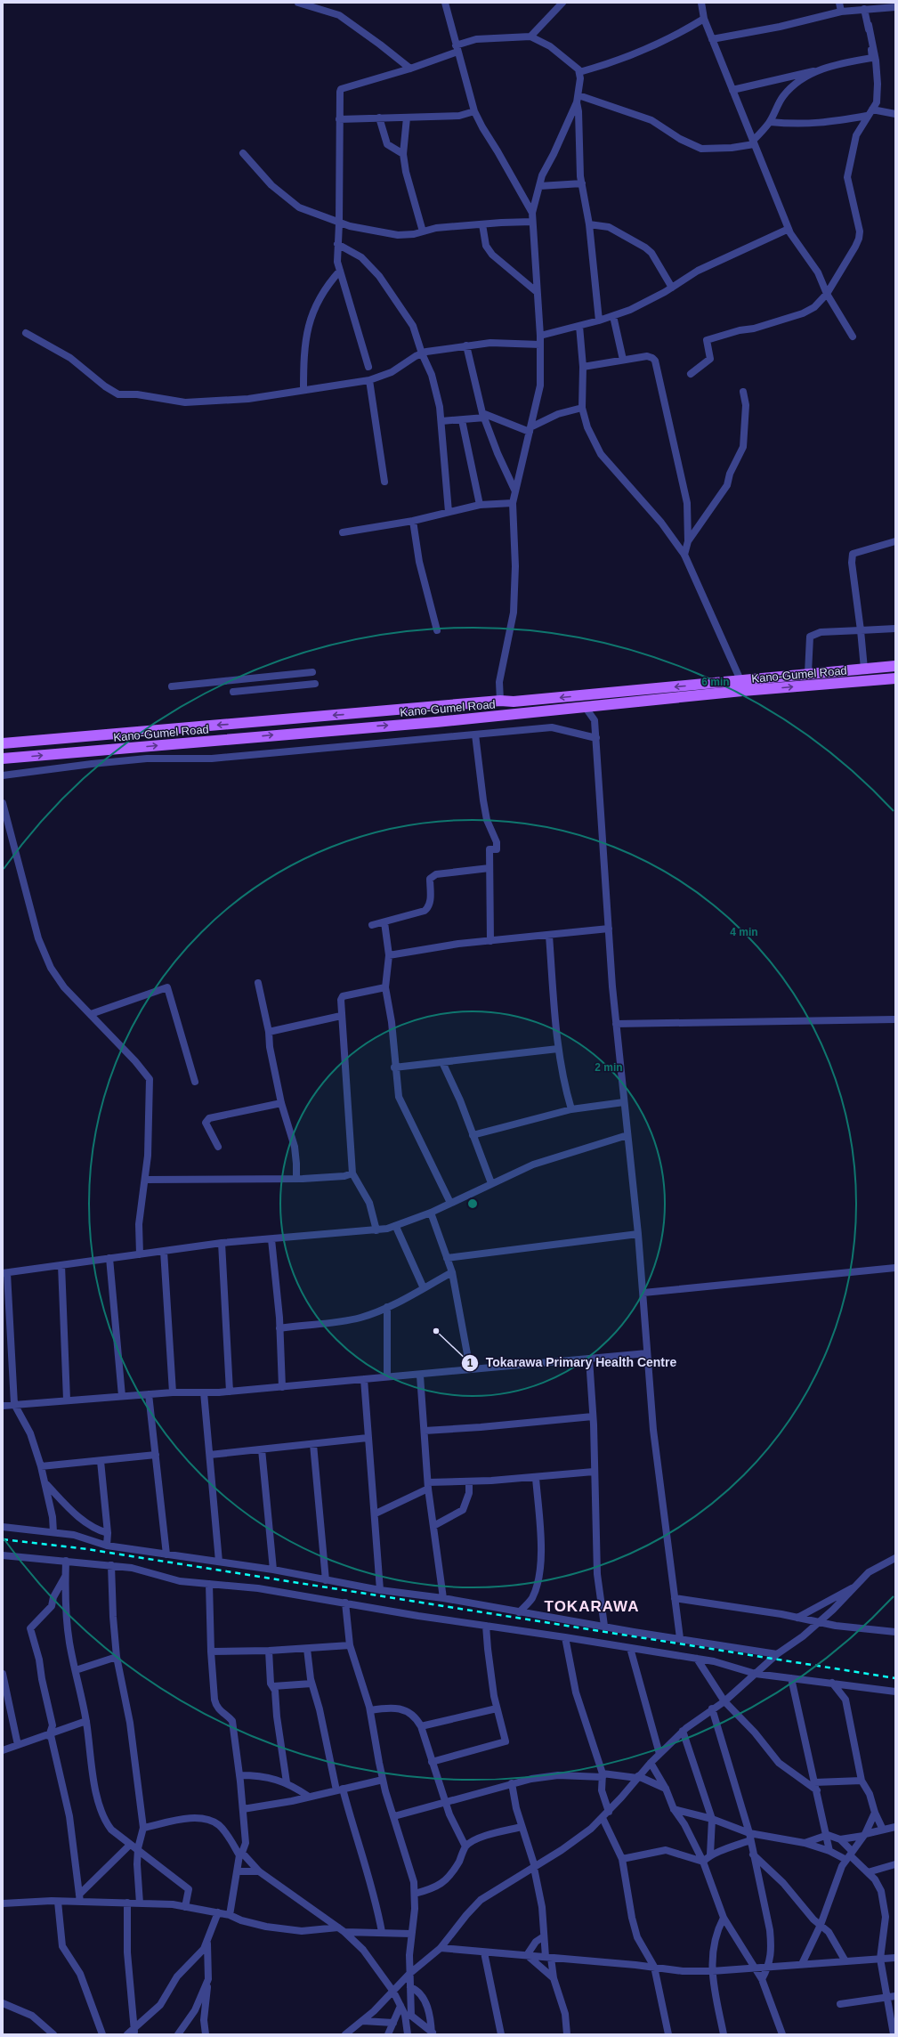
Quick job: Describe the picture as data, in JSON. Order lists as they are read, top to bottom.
{
  "streets": {
    "main road": ["Kano-Gumel Road"]
  },
  "districts": ["TOKARAWA"],
  "places": ["Tokarawa Primary Health Centre"],
  "rings": ["6 min", "4 min", "2 min"]
}
